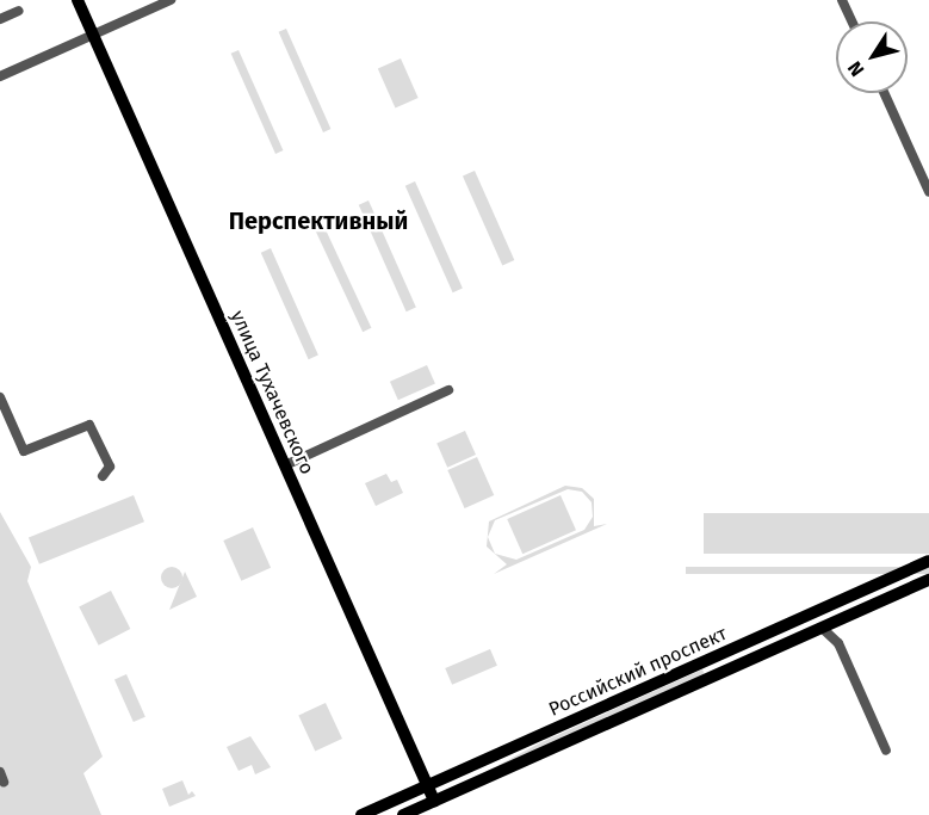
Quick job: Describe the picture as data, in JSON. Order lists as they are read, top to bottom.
{
  "streets": {
    "main road": ["улица Тухачевского", "Российский проспект"]
  },
  "crossings": [
    ["улица Тухачевского", "Российский проспект"]
  ],
  "districts": ["Перспективный"],
  "north": "bottom left"
}
